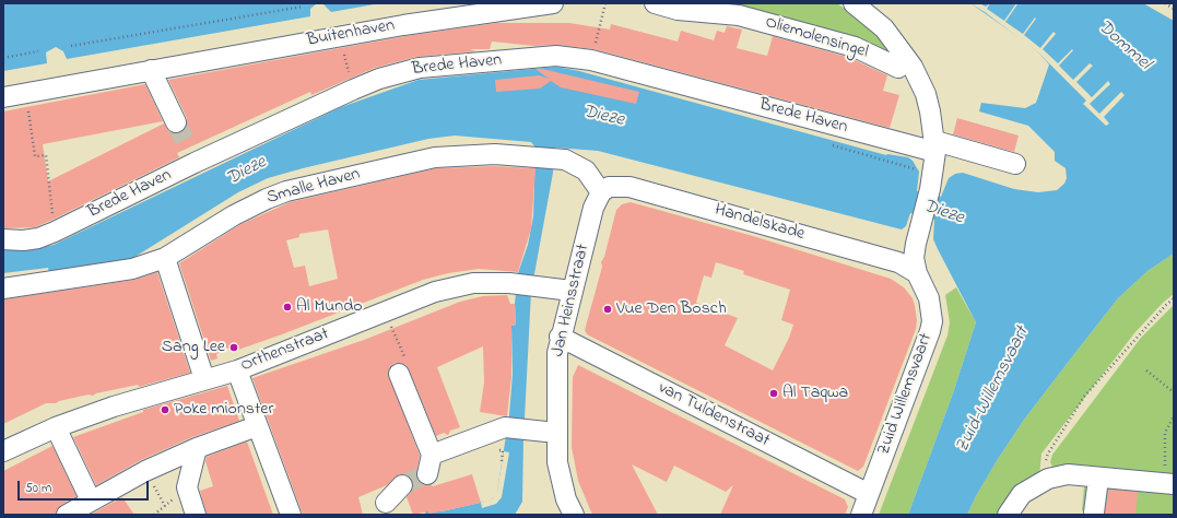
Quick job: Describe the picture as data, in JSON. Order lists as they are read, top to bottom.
{
  "streets": {
    "street": [
      "Buitenhaven",
      "Oliemolensingel",
      "Brede Haven",
      "Smalle Haven",
      "Handelskade",
      "Jan Heinsstraat",
      "Orthenstraat",
      "Zuid Willemsvaart",
      "van Tuldenstraat"
    ]
  },
  "crossings": [
    ["Oliemolensingel", "Brede Haven"],
    ["Oliemolensingel", "Handelskade"],
    ["Oliemolensingel", "Zuid Willemsvaart"],
    ["Smalle Haven", "Handelskade"],
    ["Smalle Haven", "Jan Heinsstraat"],
    ["Handelskade", "Jan Heinsstraat"],
    ["Handelskade", "Zuid Willemsvaart"],
    ["Jan Heinsstraat", "Orthenstraat"],
    ["Jan Heinsstraat", "van Tuldenstraat"],
    ["Zuid Willemsvaart", "van Tuldenstraat"]
  ],
  "water": ["Dommel", "Dieze", "Zuid-Willemsvaart"],
  "places": [
    "Al Mundo",
    "Vue Den Bosch",
    "Sang Lee",
    "Al Taqwa",
    "Poke mionster"
  ],
  "scale_bar": "50 m"
}
